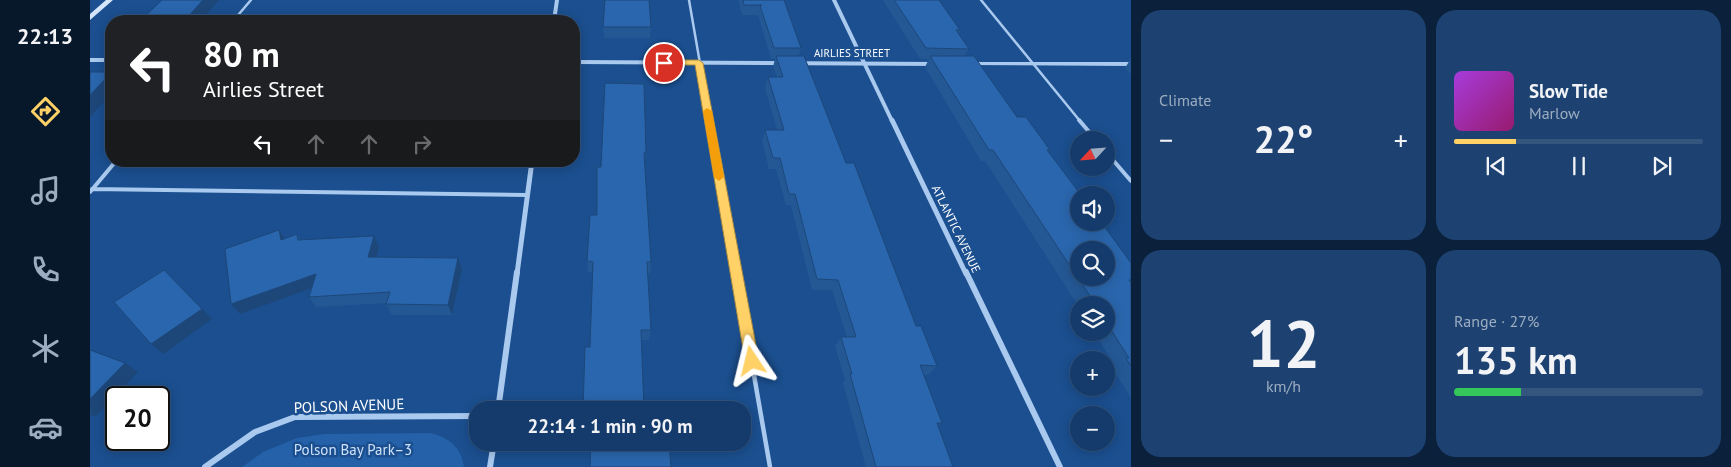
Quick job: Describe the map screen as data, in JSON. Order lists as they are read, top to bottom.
{
  "streets": {
    "street": ["AIRLIES STREET", "ATLANTIC AVENUE", "POLSON AVENUE"]
  },
  "crossings": [
    ["AIRLIES STREET", "ATLANTIC AVENUE"]
  ],
  "parks": ["Polson Bay Park–3"],
  "north": "bottom left",
  "page": {
    "tabs": "22:13",
    "tile": [
      "Climate",
      ["12", "km/h"],
      ["Range · 27%", "135 km"]
    ],
    "turn": ["80 m", "Airlies Street"],
    "song": ["Slow Tide", "Marlow"],
    "heat": ["−", "22°", "+"],
    "map_buttons": ["+", "−"],
    "limit": "20",
    "trip": "22:14 · 1 min · 90 m"
  }
}
